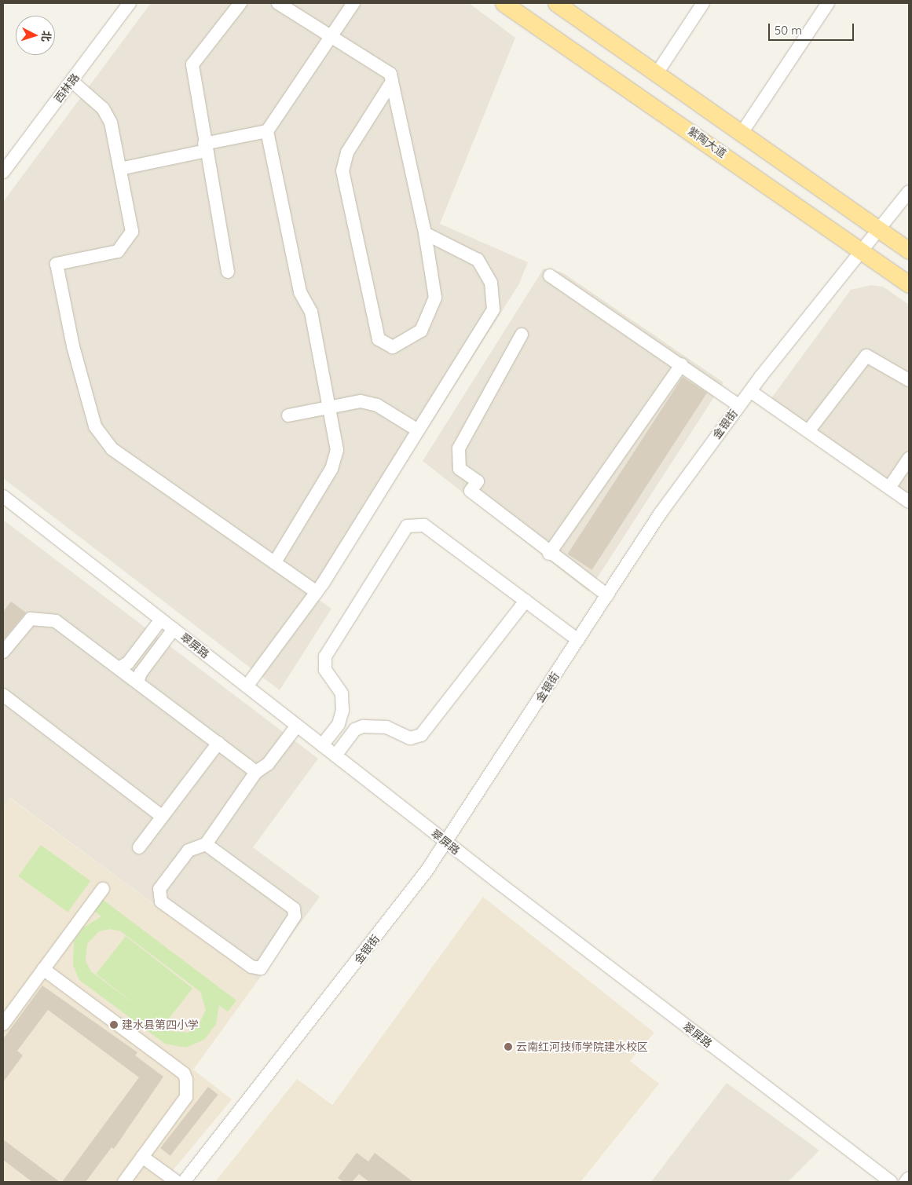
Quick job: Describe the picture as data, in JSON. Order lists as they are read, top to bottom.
{
  "streets": {
    "main road": ["紫陶大道"],
    "street": ["西林路", "金银街", "翠屏路"]
  },
  "crossings": [
    ["紫陶大道", "金银街"],
    ["金银街", "翠屏路"]
  ],
  "places": ["建水县第四小学", "云南红河技师学院建水校区"],
  "scale_bar": "50 m",
  "north": "right"
}
